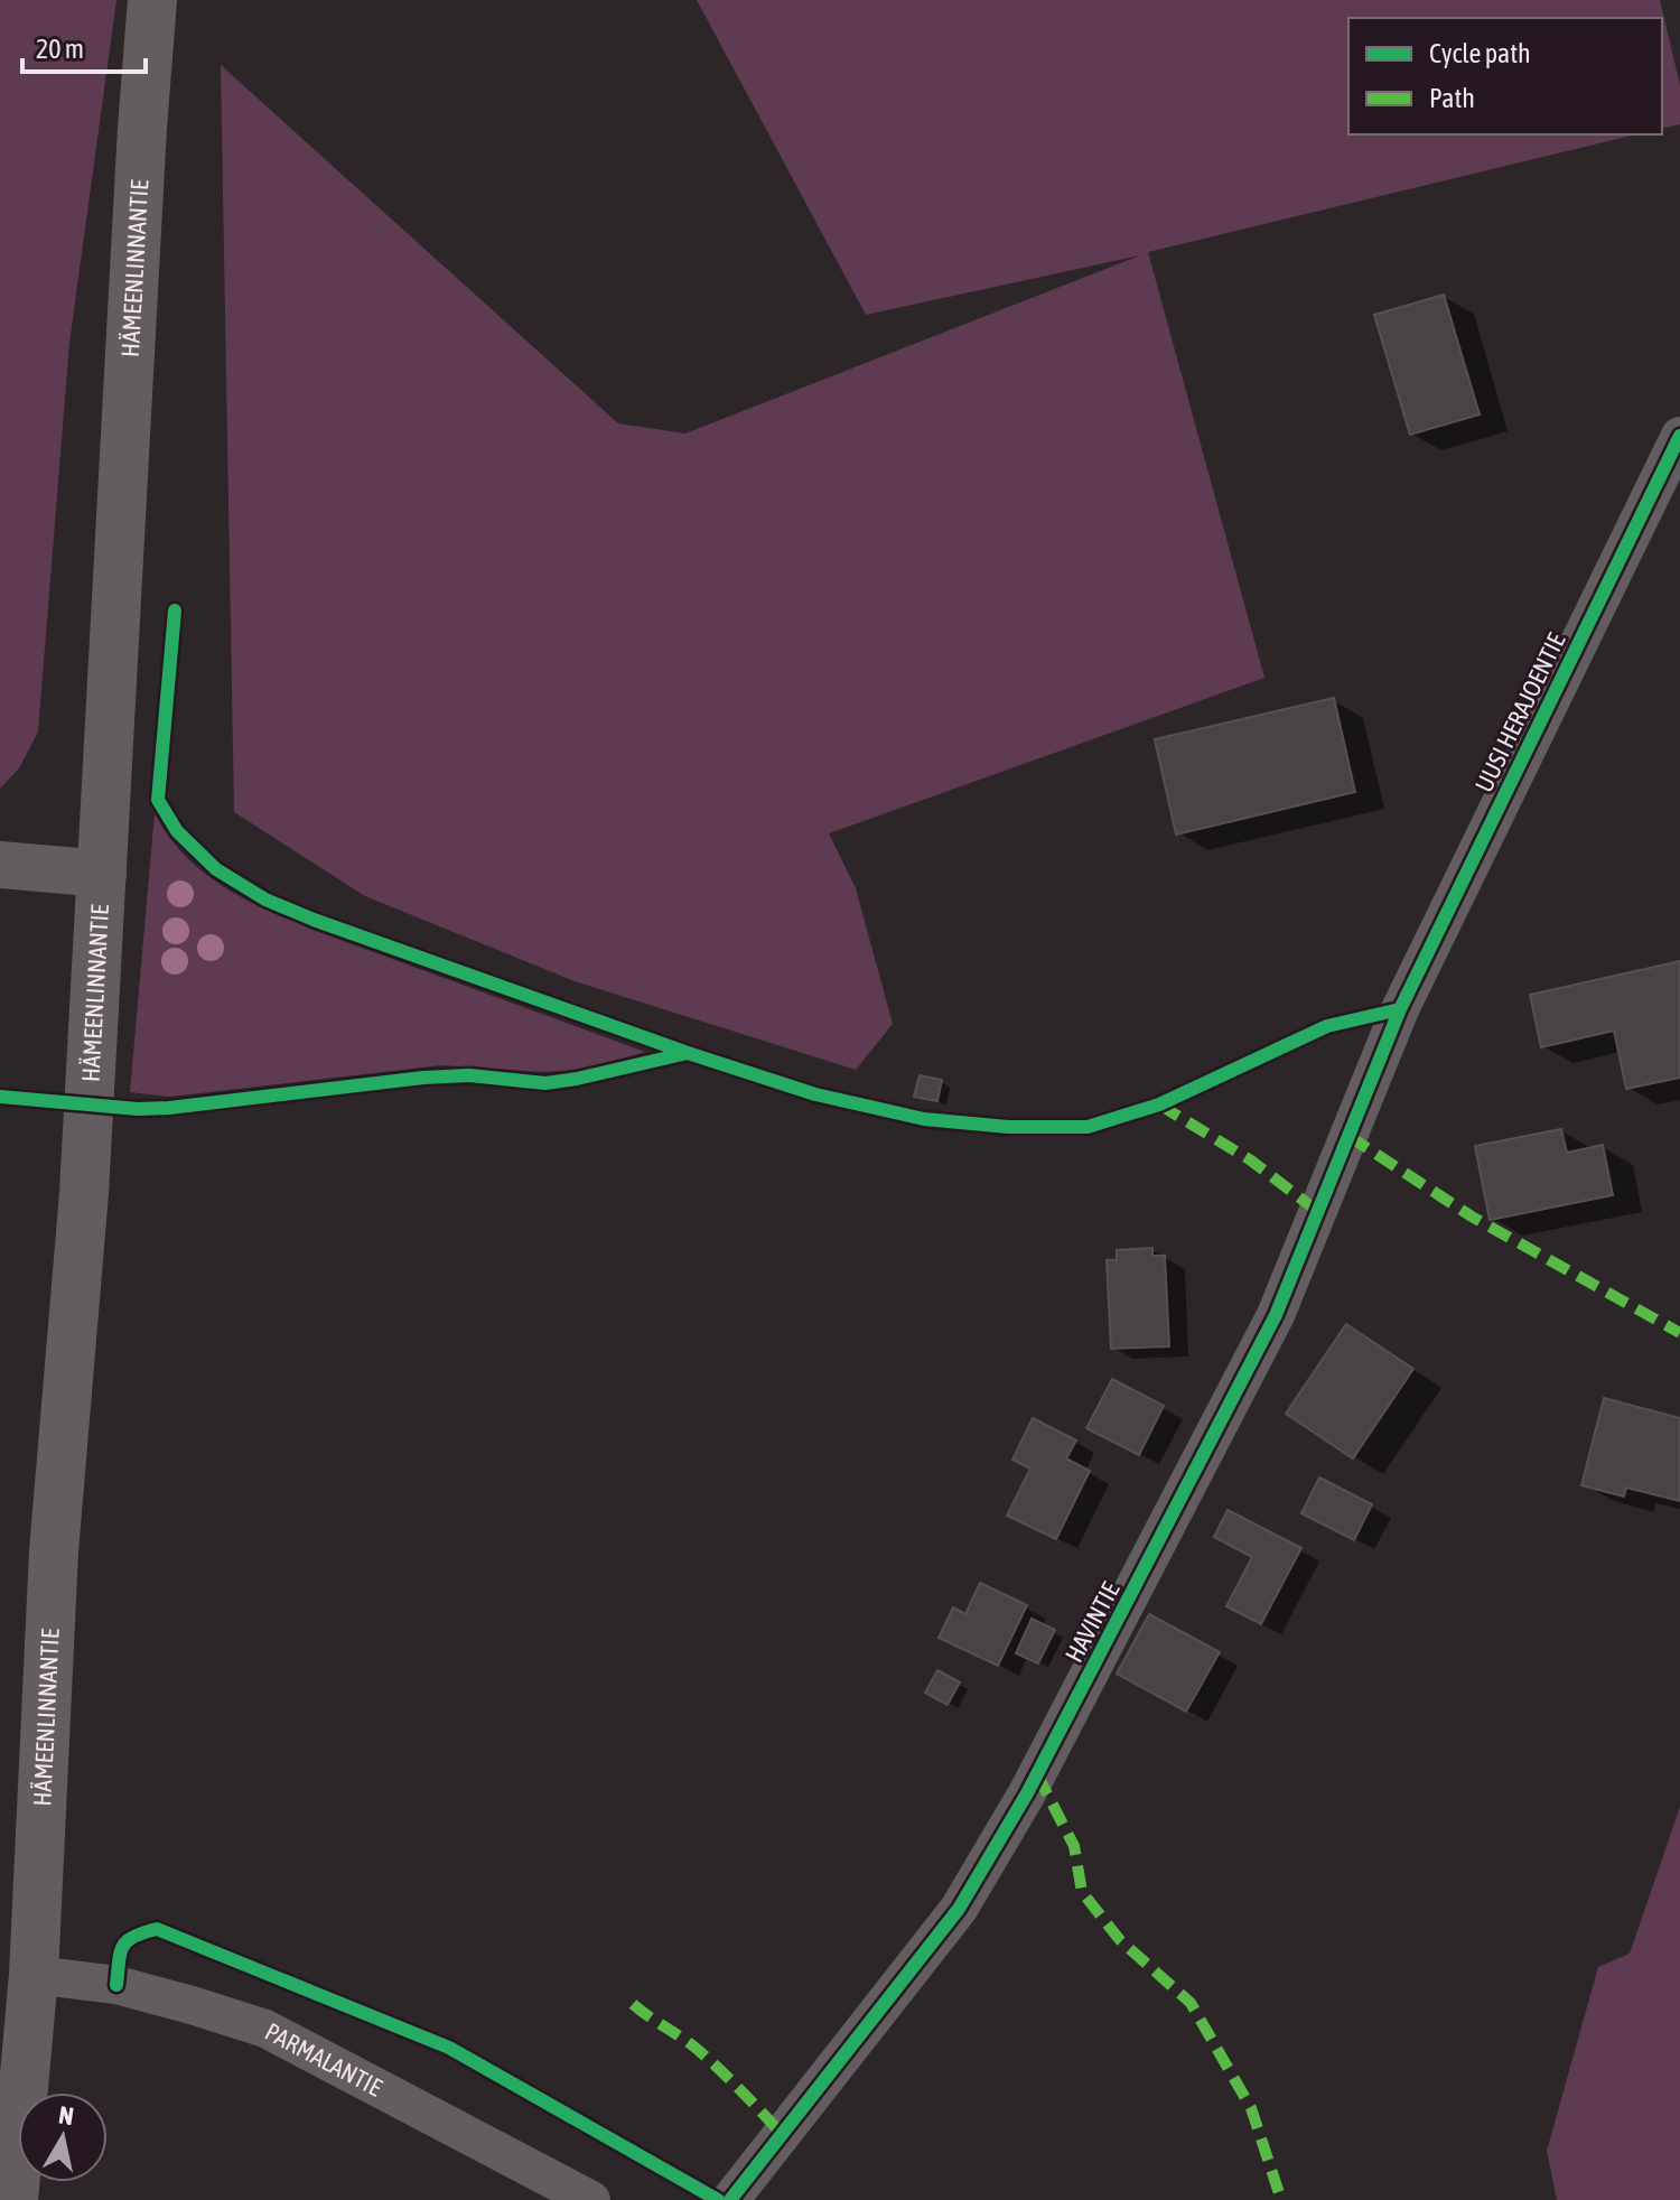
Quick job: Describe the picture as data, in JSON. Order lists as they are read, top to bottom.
{
  "streets": {
    "main road": ["HÄMEENLINNANTIE"],
    "street": ["UUSI HERAJOENTIE", "HAVINTIE", "PARMALANTIE"]
  },
  "crossings": [
    ["HÄMEENLINNANTIE", "PARMALANTIE"],
    ["UUSI HERAJOENTIE", "HAVINTIE"]
  ],
  "legend": ["Cycle path", "Path"],
  "scale_bar": "20 m",
  "north": "top"
}
